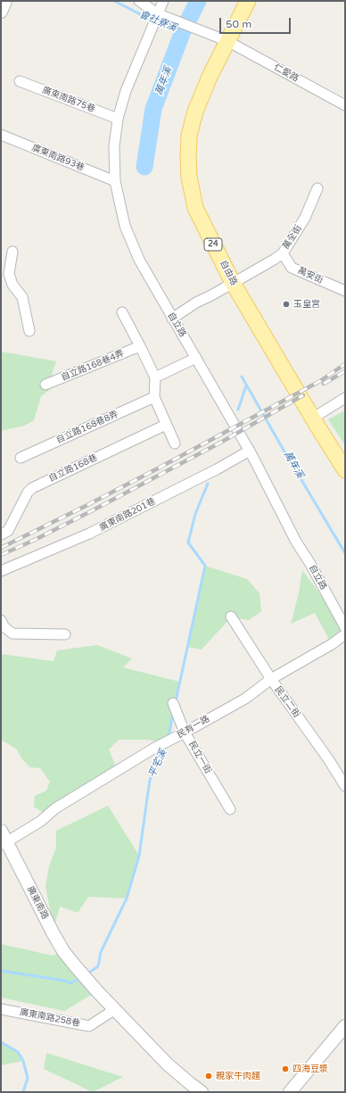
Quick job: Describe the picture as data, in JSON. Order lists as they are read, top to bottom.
{
  "streets": {
    "main road": ["24", "自由路"],
    "street": [
      "仁愛路",
      "廣東南路75巷",
      "廣東南路93巷",
      "萬全街",
      "萬安街",
      "自立路",
      "自立路168巷4弄",
      "自立路168巷8弄",
      "自立路168巷",
      "廣東南路201巷",
      "民立二街",
      "民有一路",
      "民立一街",
      "廣東南路",
      "廣東南路258巷"
    ]
  },
  "crossings": [
    ["仁愛路", "自由路"],
    ["仁愛路", "自立路"],
    ["廣東南路75巷", "自立路"],
    ["廣東南路93巷", "自立路"],
    ["萬全街", "自由路"],
    ["萬全街", "萬安街"],
    ["萬全街", "自立路"],
    ["自立路", "廣東南路201巷"],
    ["民立二街", "民有一路"],
    ["民有一路", "民立一街"],
    ["民有一路", "廣東南路"],
    ["廣東南路", "廣東南路258巷"]
  ],
  "water": ["會社寮溪", "萬年溪", "平宅溪"],
  "places": ["玉皇宮", "四海豆漿", "親家牛肉麵"],
  "scale_bar": "50 m"
}
